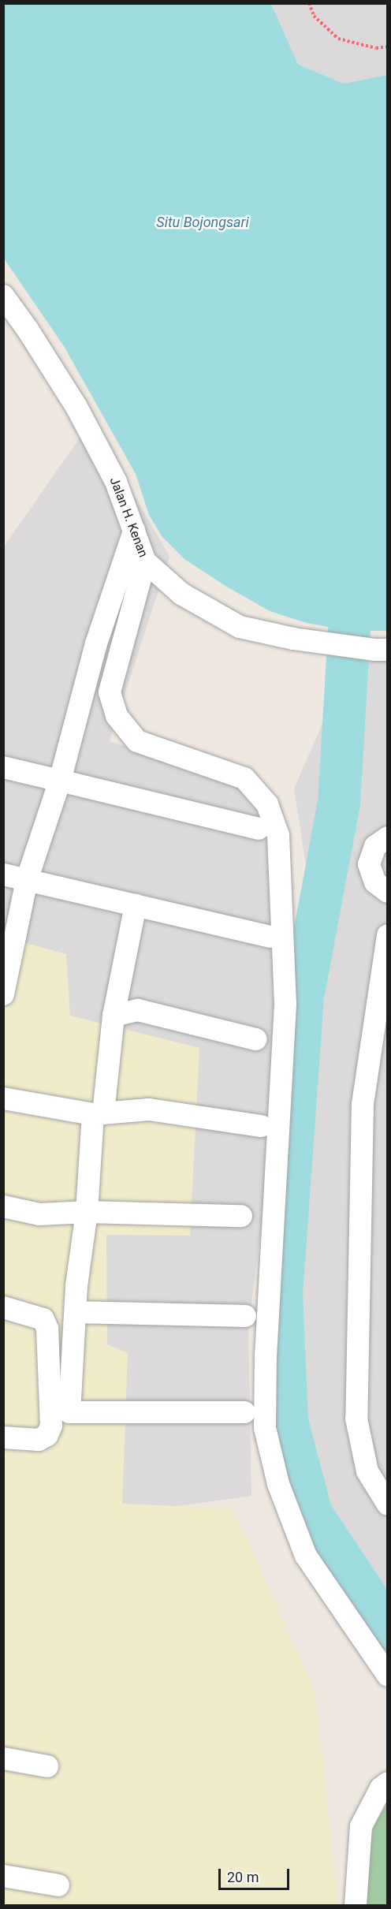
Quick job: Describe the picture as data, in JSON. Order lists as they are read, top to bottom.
{
  "streets": {
    "street": ["Jalan H. Kenan"]
  },
  "water": ["Situ Bojongsari"],
  "scale_bar": "20 m"
}
